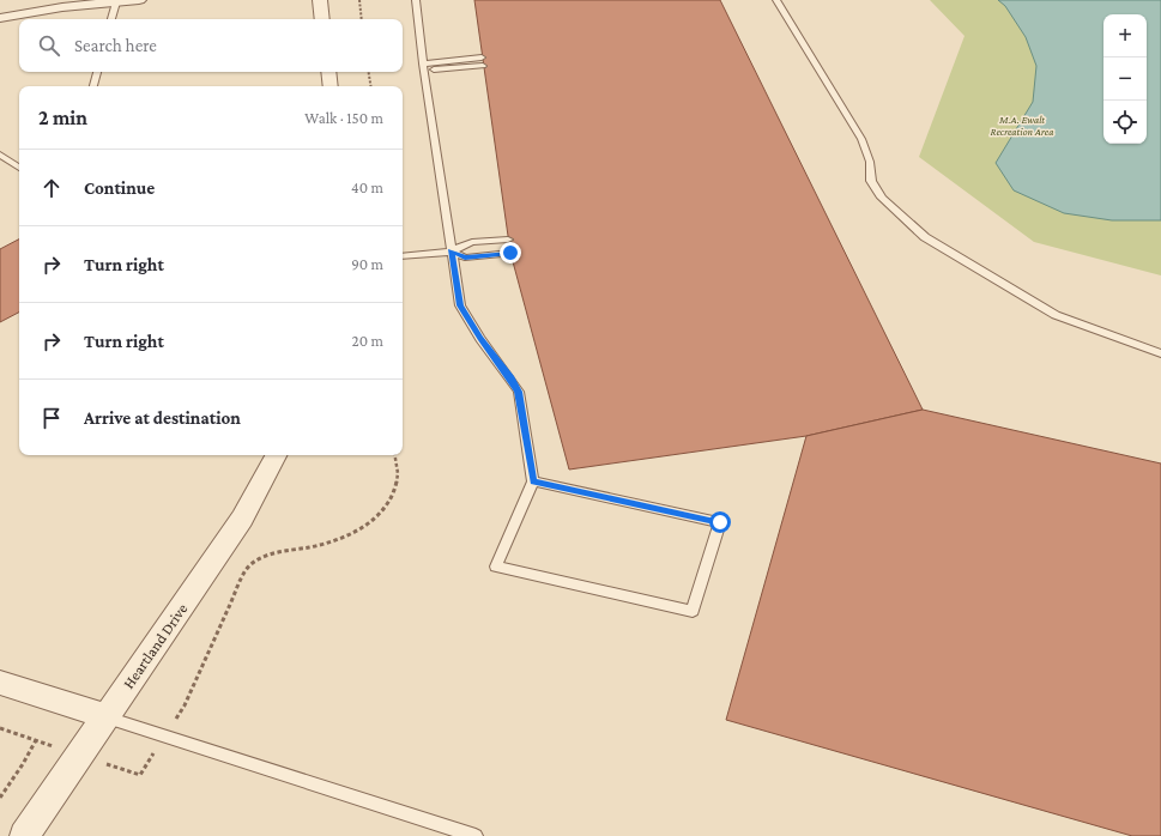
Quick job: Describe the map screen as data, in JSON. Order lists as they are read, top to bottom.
{
  "streets": {
    "street": ["Heartland Drive"]
  },
  "parks": ["M.A. Ewalt Recreation Area"],
  "page": {
    "map_buttons": ["+", "−"],
    "search": "Search here",
    "heading": ["2 min", "Walk · 150 m"],
    "list": [
      ["Continue", "40 m"],
      ["Turn right", "90 m"],
      ["Turn right", "20 m"],
      "Arrive at destination"
    ]
  }
}
